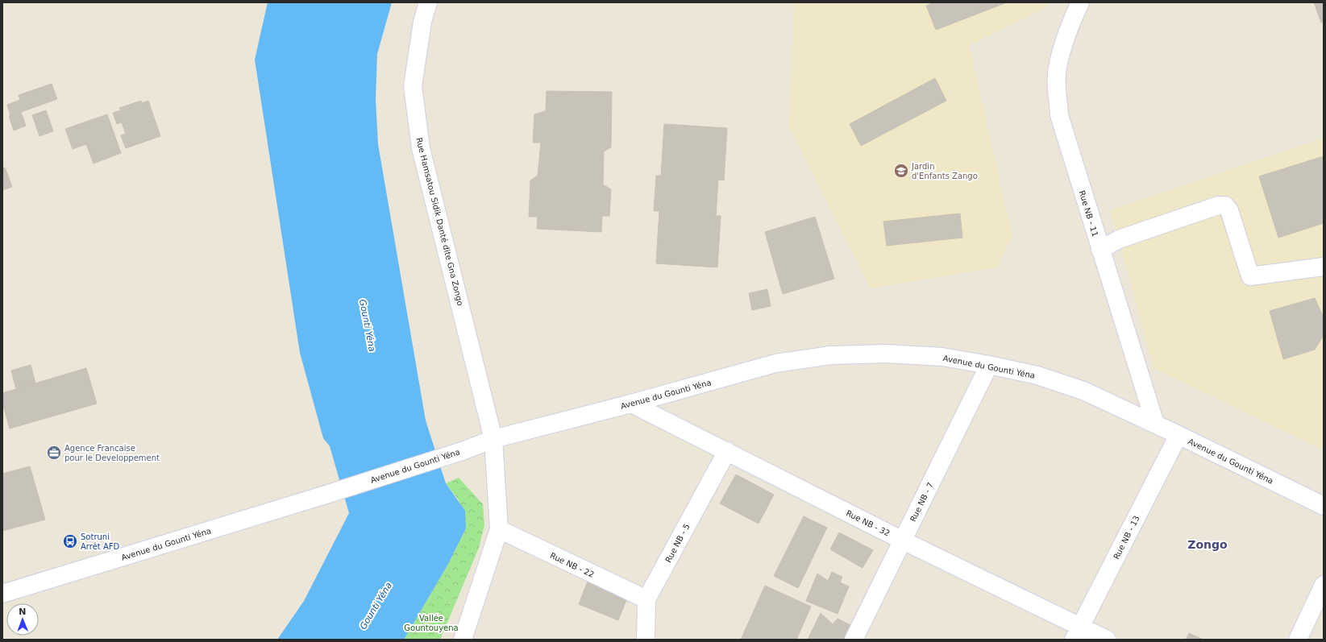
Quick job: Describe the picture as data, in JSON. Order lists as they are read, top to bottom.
{
  "streets": {
    "street": [
      "Rue NB - 11",
      "Rue Hamsatou Sidik Danté dite Gna Zongo",
      "Avenue du Gounti Yéna",
      "Rue NB - 7",
      "Rue NB - 32",
      "Rue NB - 13",
      "Rue NB - 5",
      "Rue NB - 22"
    ]
  },
  "crossings": [
    ["Rue NB - 11", "Avenue du Gounti Yéna"],
    ["Rue Hamsatou Sidik Danté dite Gna Zongo", "Avenue du Gounti Yéna"],
    ["Rue Hamsatou Sidik Danté dite Gna Zongo", "Rue NB - 22"],
    ["Avenue du Gounti Yéna", "Rue NB - 7"],
    ["Avenue du Gounti Yéna", "Rue NB - 32"],
    ["Avenue du Gounti Yéna", "Rue NB - 13"],
    ["Rue NB - 7", "Rue NB - 32"],
    ["Rue NB - 32", "Rue NB - 13"],
    ["Rue NB - 32", "Rue NB - 5"],
    ["Rue NB - 5", "Rue NB - 22"]
  ],
  "districts": ["Zongo"],
  "water": ["Gounti Yéna"],
  "parks": ["Vallée Gountouyena"],
  "places": {
    "school or university": ["Jardin d'Enfants Zango"],
    "office": ["Agence Francaise pour le Developpement"],
    "bus stop": ["Sotruni Arrêt AFD"]
  },
  "north": "top"
}
